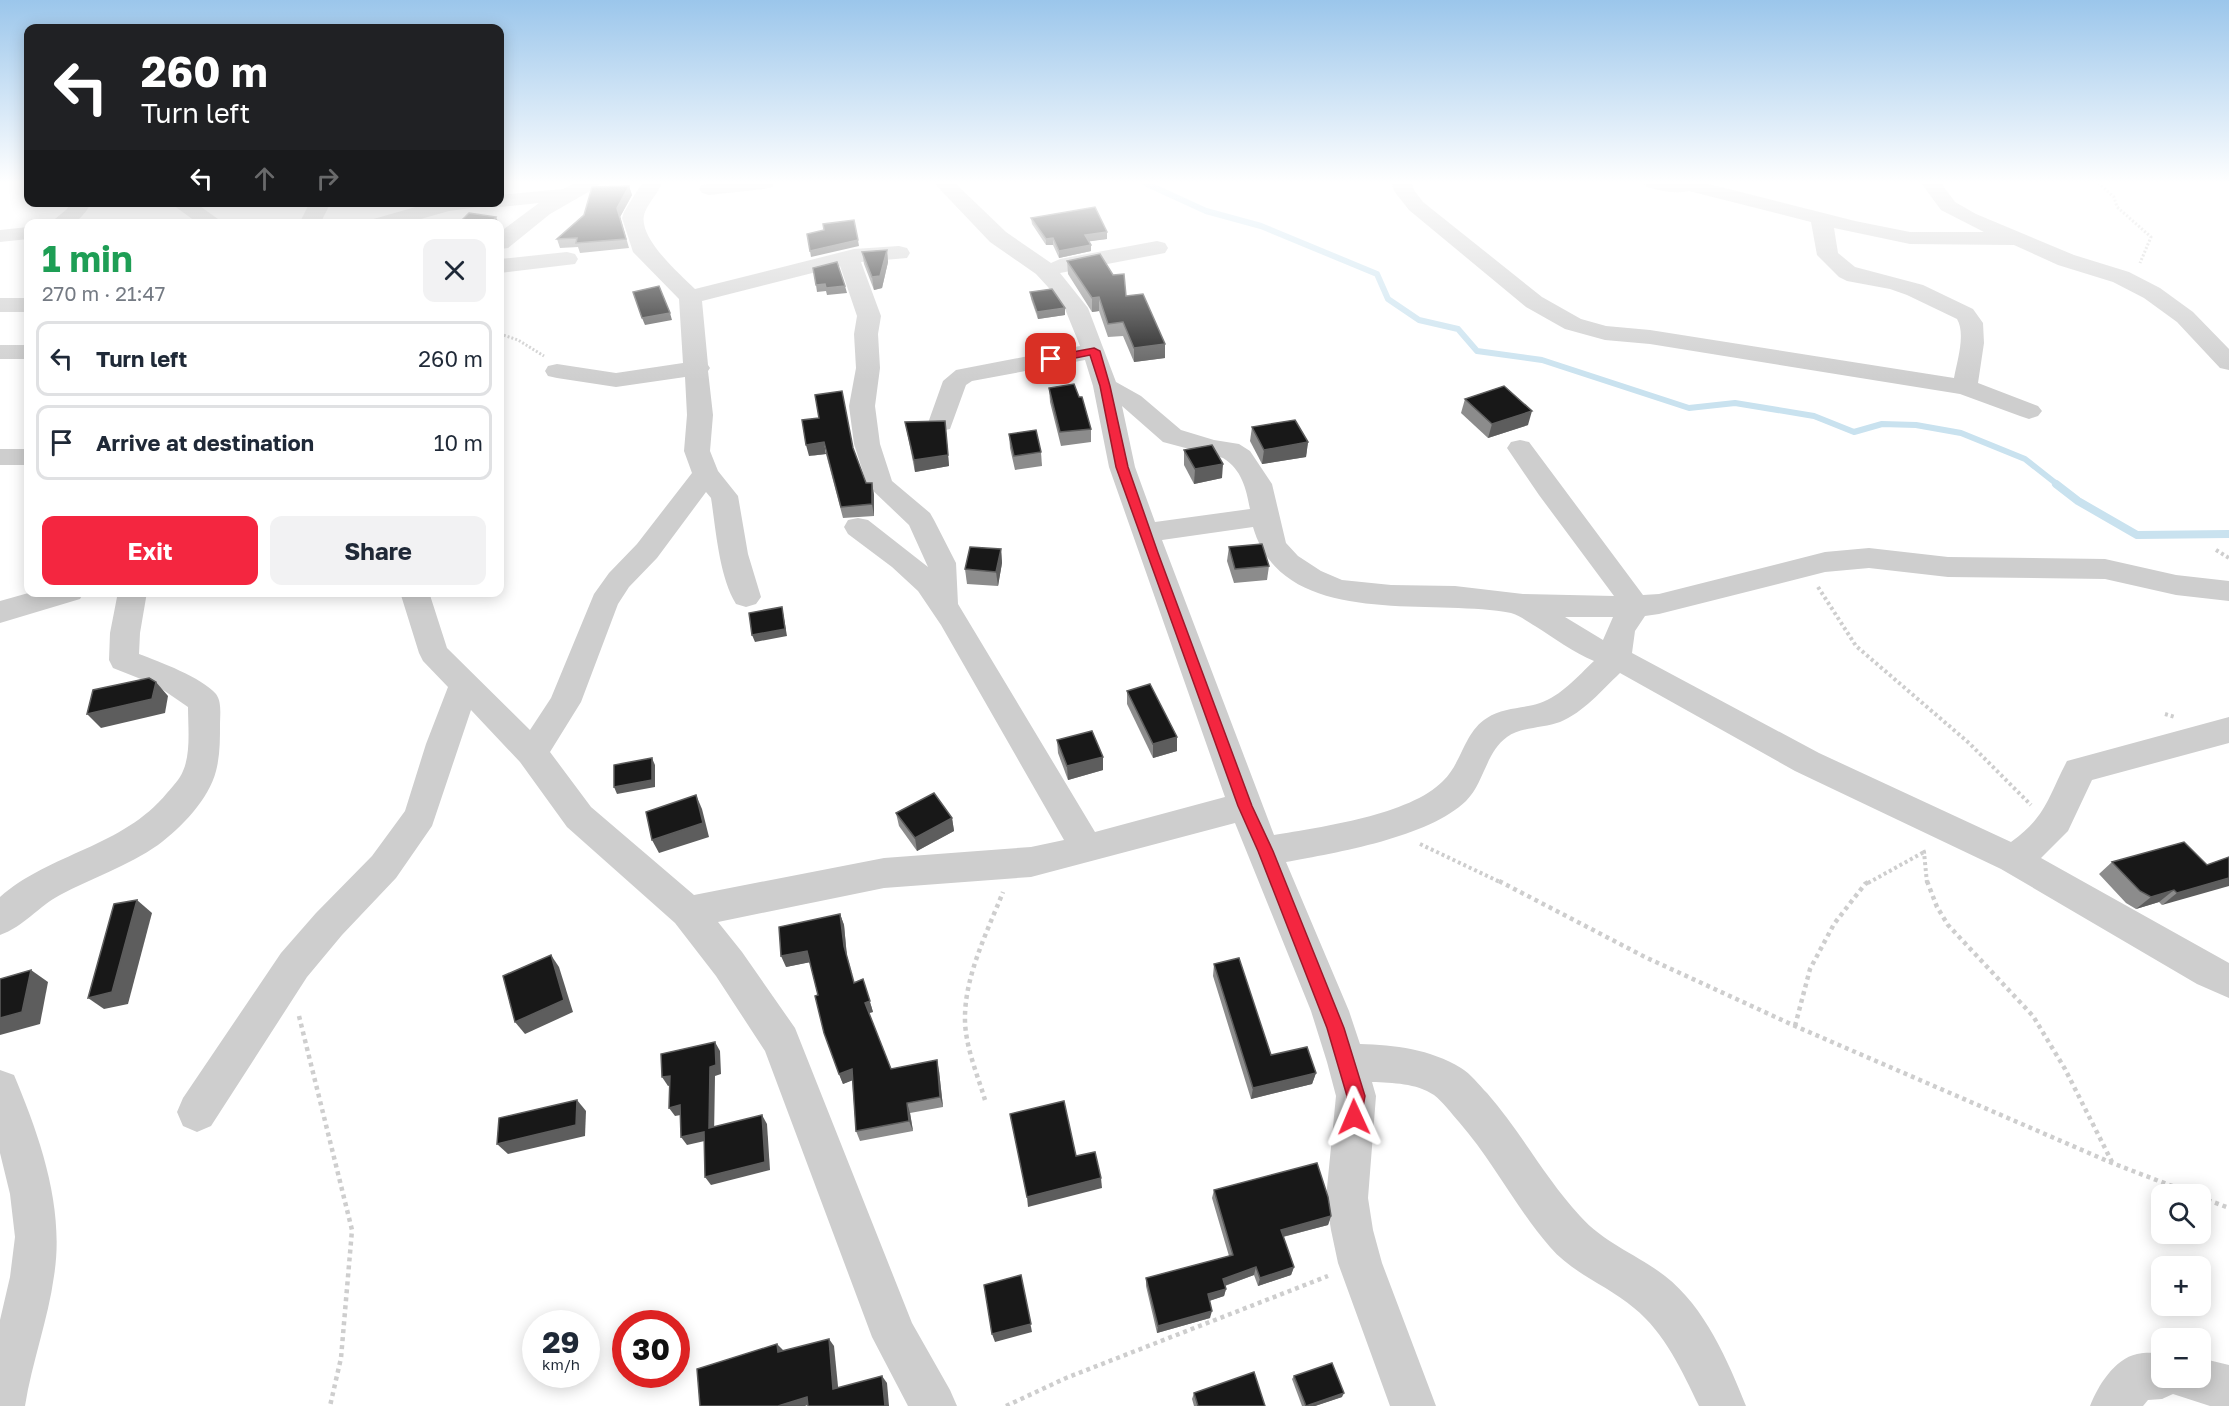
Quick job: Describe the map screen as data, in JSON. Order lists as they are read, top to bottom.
{
  "page": {
    "turn": ["260 m", "Turn left"],
    "heading": ["1 min", "270 m · 21:47"],
    "list": [
      {
        "name": "Turn left",
        "value": "260 m"
      },
      {
        "name": "Arrive at destination",
        "value": "10 m"
      }
    ],
    "buttons": ["Exit", "Share"],
    "map_buttons": ["+", "−"],
    "speed": "29 km/h",
    "limit": "30"
  }
}
